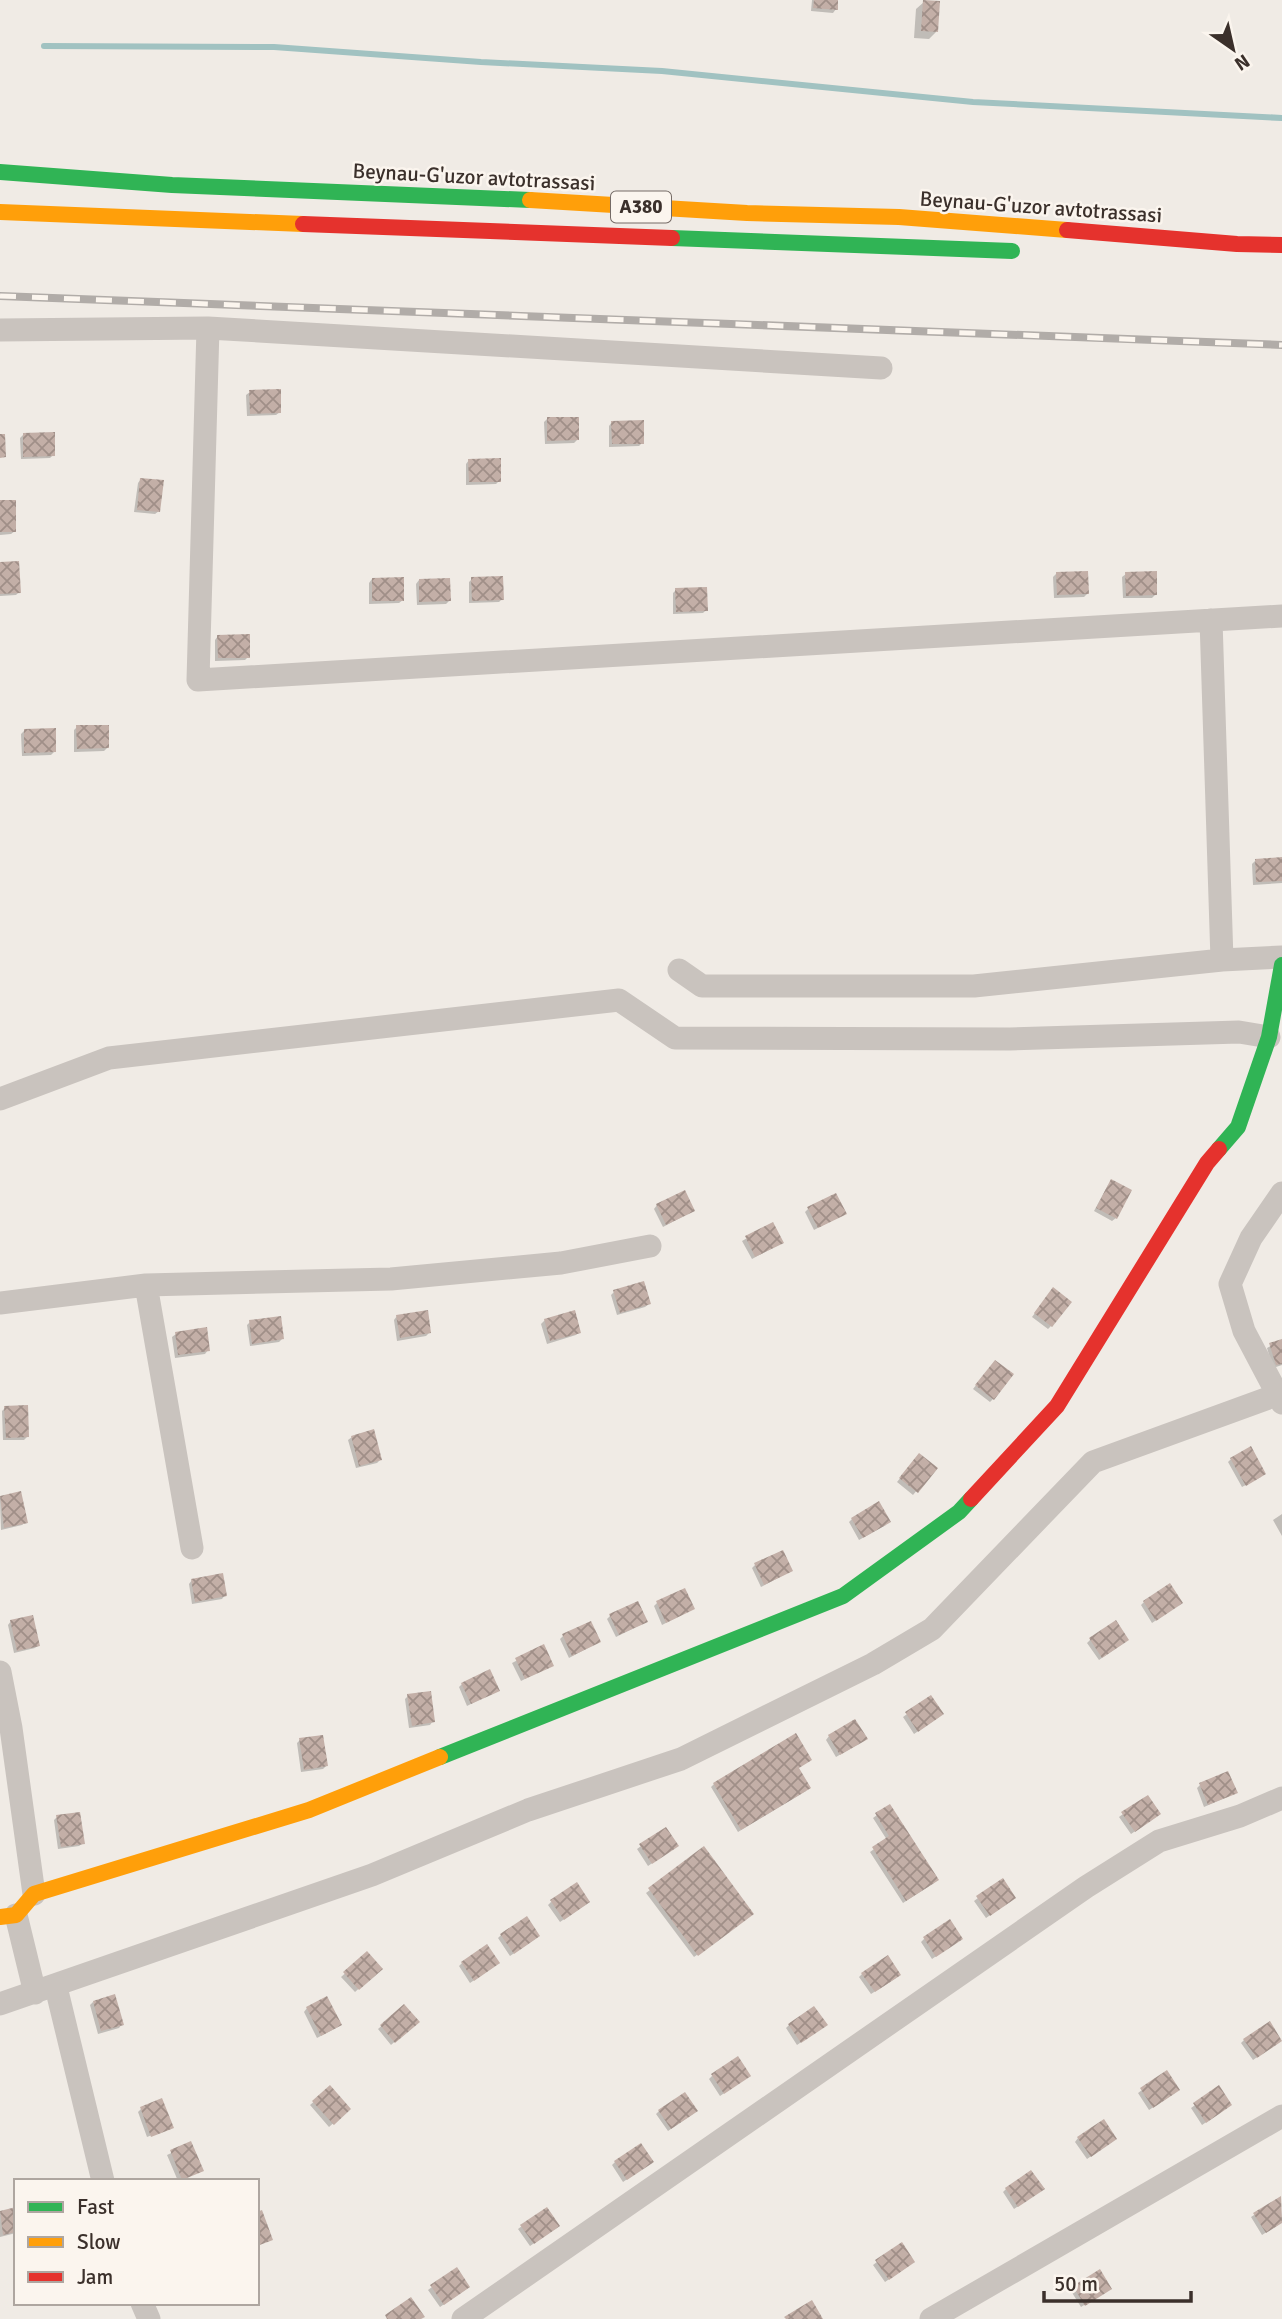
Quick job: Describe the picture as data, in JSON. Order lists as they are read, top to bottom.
{
  "streets": {
    "main road": ["Beynau-G'uzor avtotrassasi", "A380"]
  },
  "legend": ["Fast", "Slow", "Jam"],
  "scale_bar": "50 m",
  "north": "bottom right"
}
